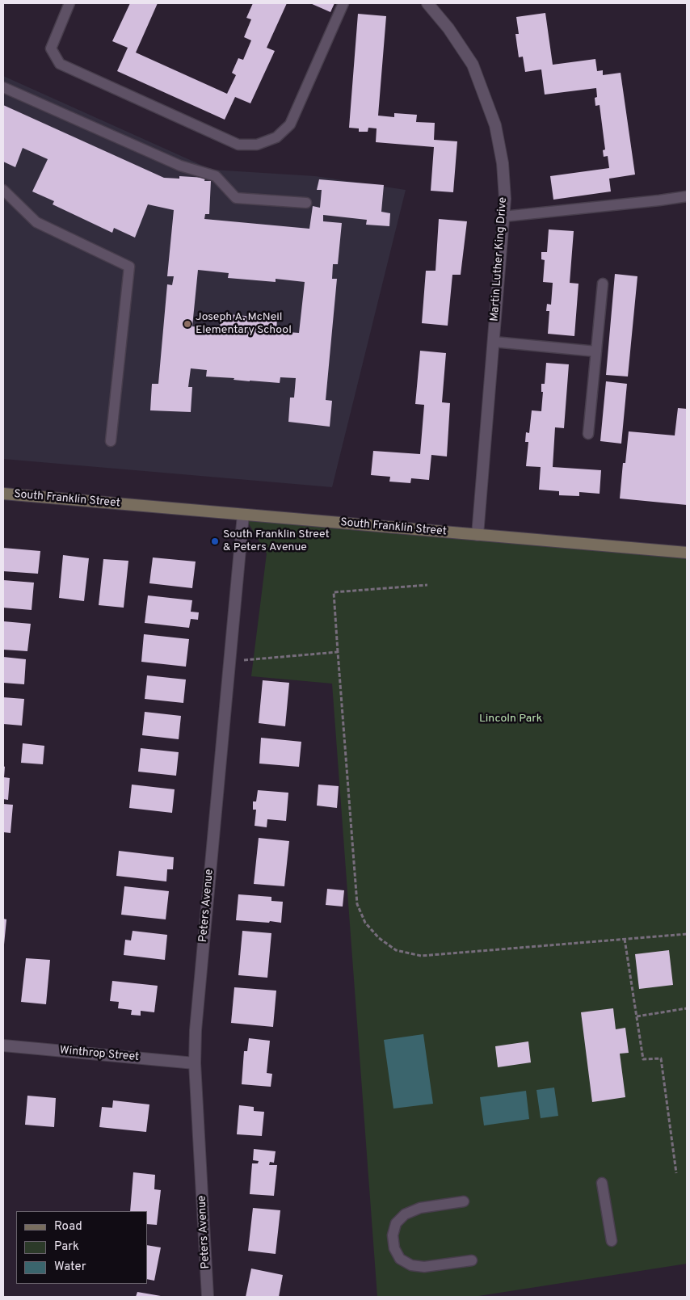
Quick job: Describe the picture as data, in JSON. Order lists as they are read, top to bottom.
{
  "streets": {
    "main road": ["South Franklin Street"],
    "street": ["Martin Luther King Drive", "Peters Avenue", "Winthrop Street"]
  },
  "crossings": [
    ["Martin Luther King Drive", "South Franklin Street"],
    ["South Franklin Street", "Peters Avenue"],
    ["Peters Avenue", "Winthrop Street"]
  ],
  "parks": ["Lincoln Park"],
  "places": ["Joseph A. McNeil Elementary School", "South Franklin Street & Peters Avenue"],
  "legend": ["Road", "Park", "Water"]
}
